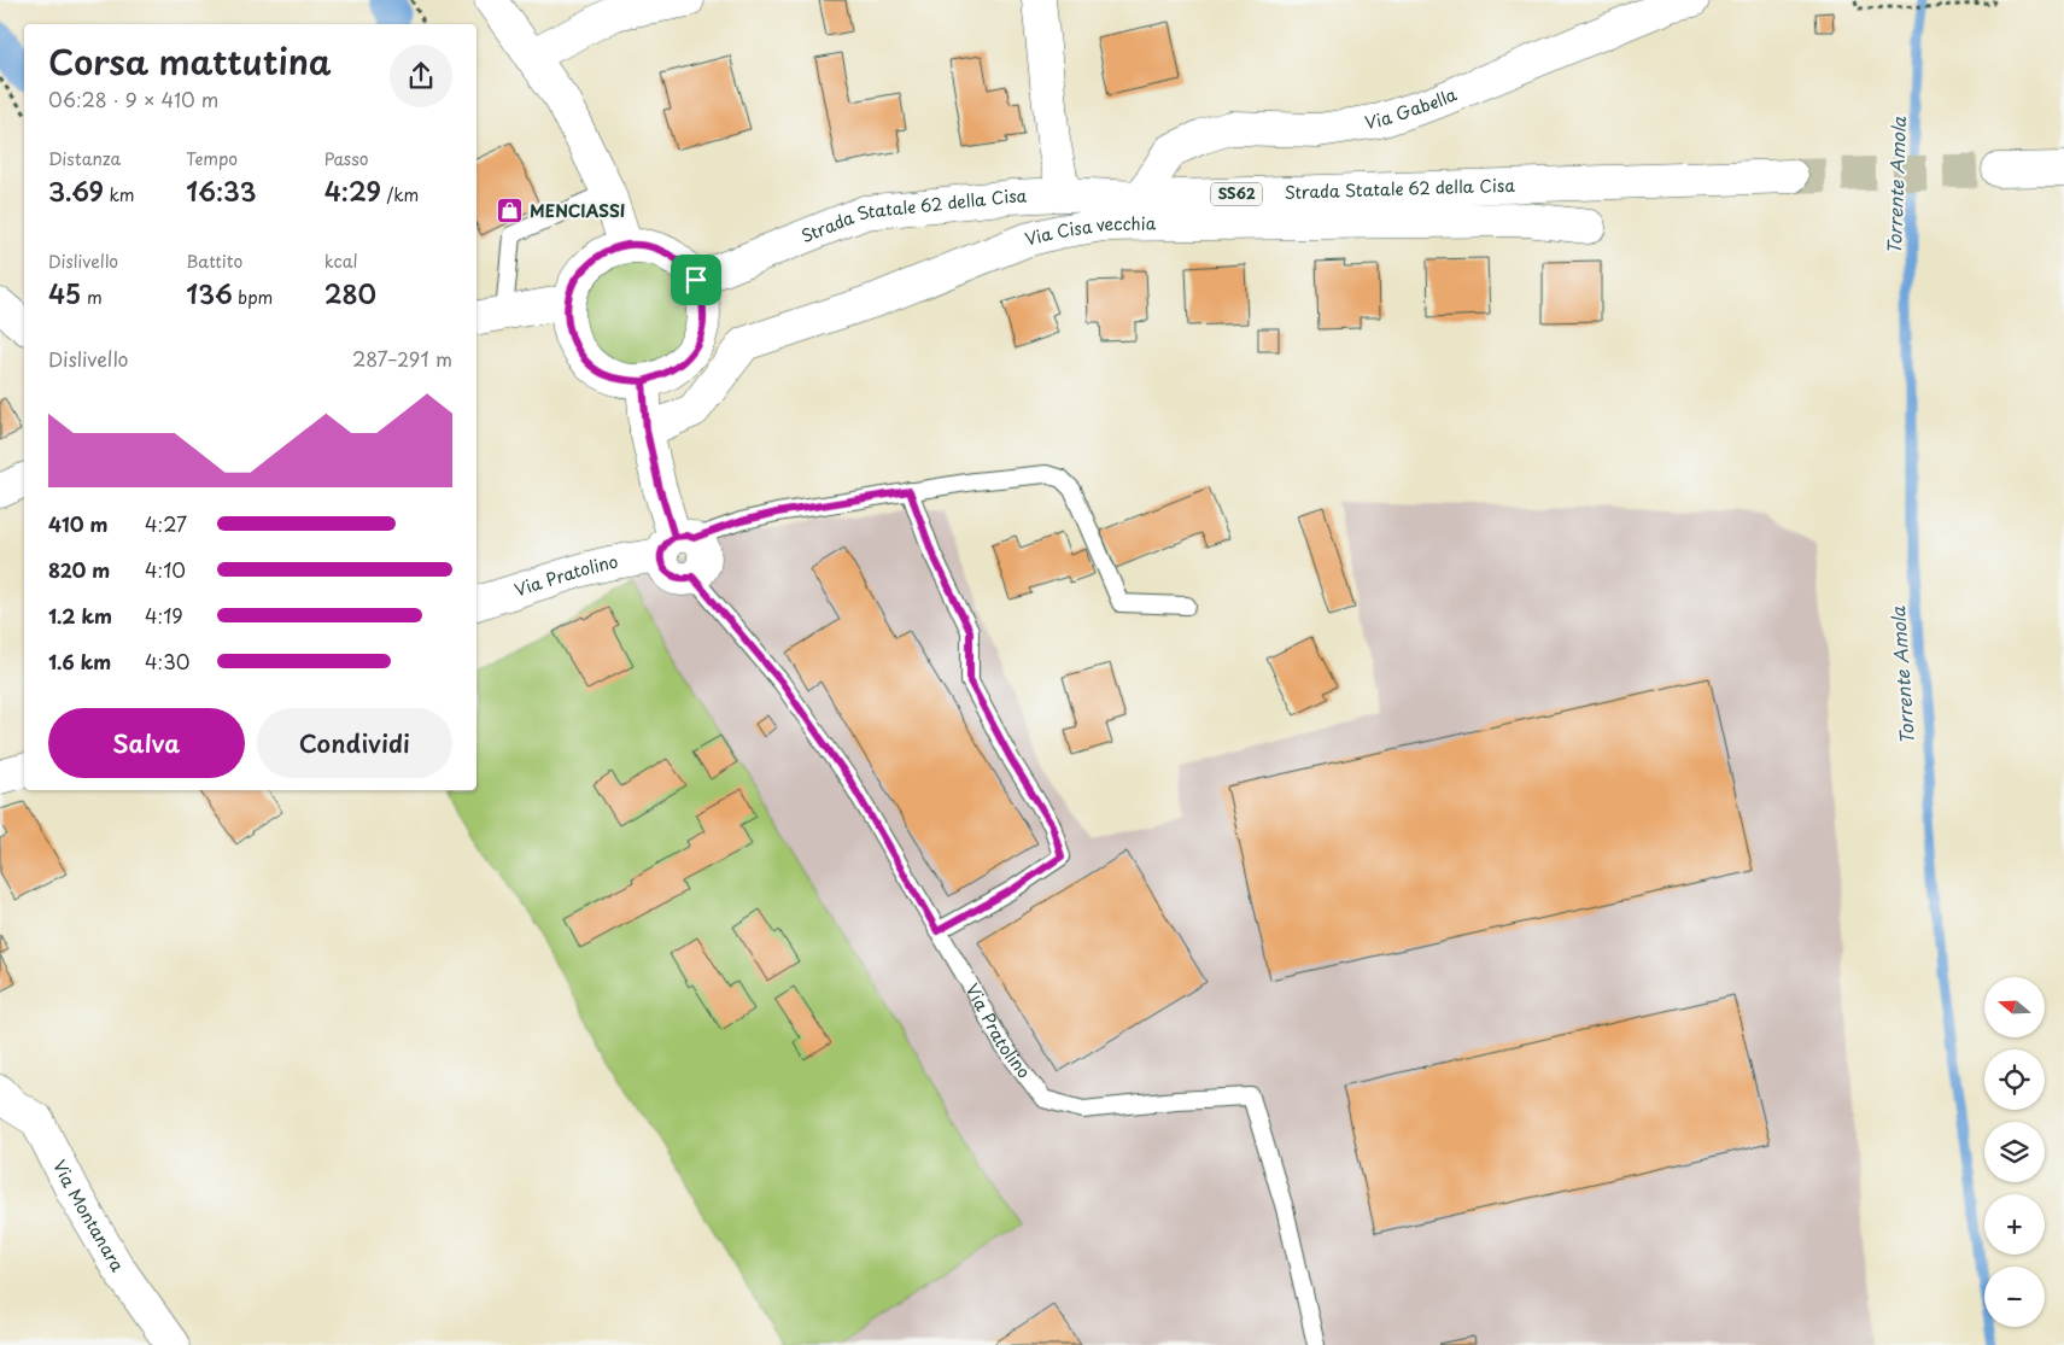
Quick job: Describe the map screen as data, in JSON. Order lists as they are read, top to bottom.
{
  "streets": {
    "street": [
      "Via Gabella",
      "Strada Statale 62 della Cisa",
      "SS62",
      "Via Cisa vecchia",
      "Via Pratolino",
      "Via Montanara"
    ]
  },
  "crossings": [
    ["Via Gabella", "Strada Statale 62 della Cisa"]
  ],
  "water": ["Torrente Amola"],
  "places": {
    "shop": ["MENCIASSI"]
  },
  "north": "left",
  "page": {
    "heading": ["Corsa mattutina", "06:28 · 9 × 410 m"],
    "stats": [
      ["Distanza", "3.69 km"],
      ["Tempo", "16:33"],
      ["Passo", "4:29 /km"],
      ["Dislivello", "45 m"],
      ["Battito", "136 bpm"],
      ["kcal", "280"]
    ],
    "chart": ["Dislivello", "287–291 m"],
    "list": [
      {
        "name": "410 m",
        "note": "4:27"
      },
      {
        "name": "820 m",
        "note": "4:10"
      },
      {
        "name": "1.2 km",
        "note": "4:19"
      },
      {
        "name": "1.6 km",
        "note": "4:30"
      }
    ],
    "buttons": ["Salva", "Condividi"],
    "map_buttons": ["+", "−"]
  }
}
